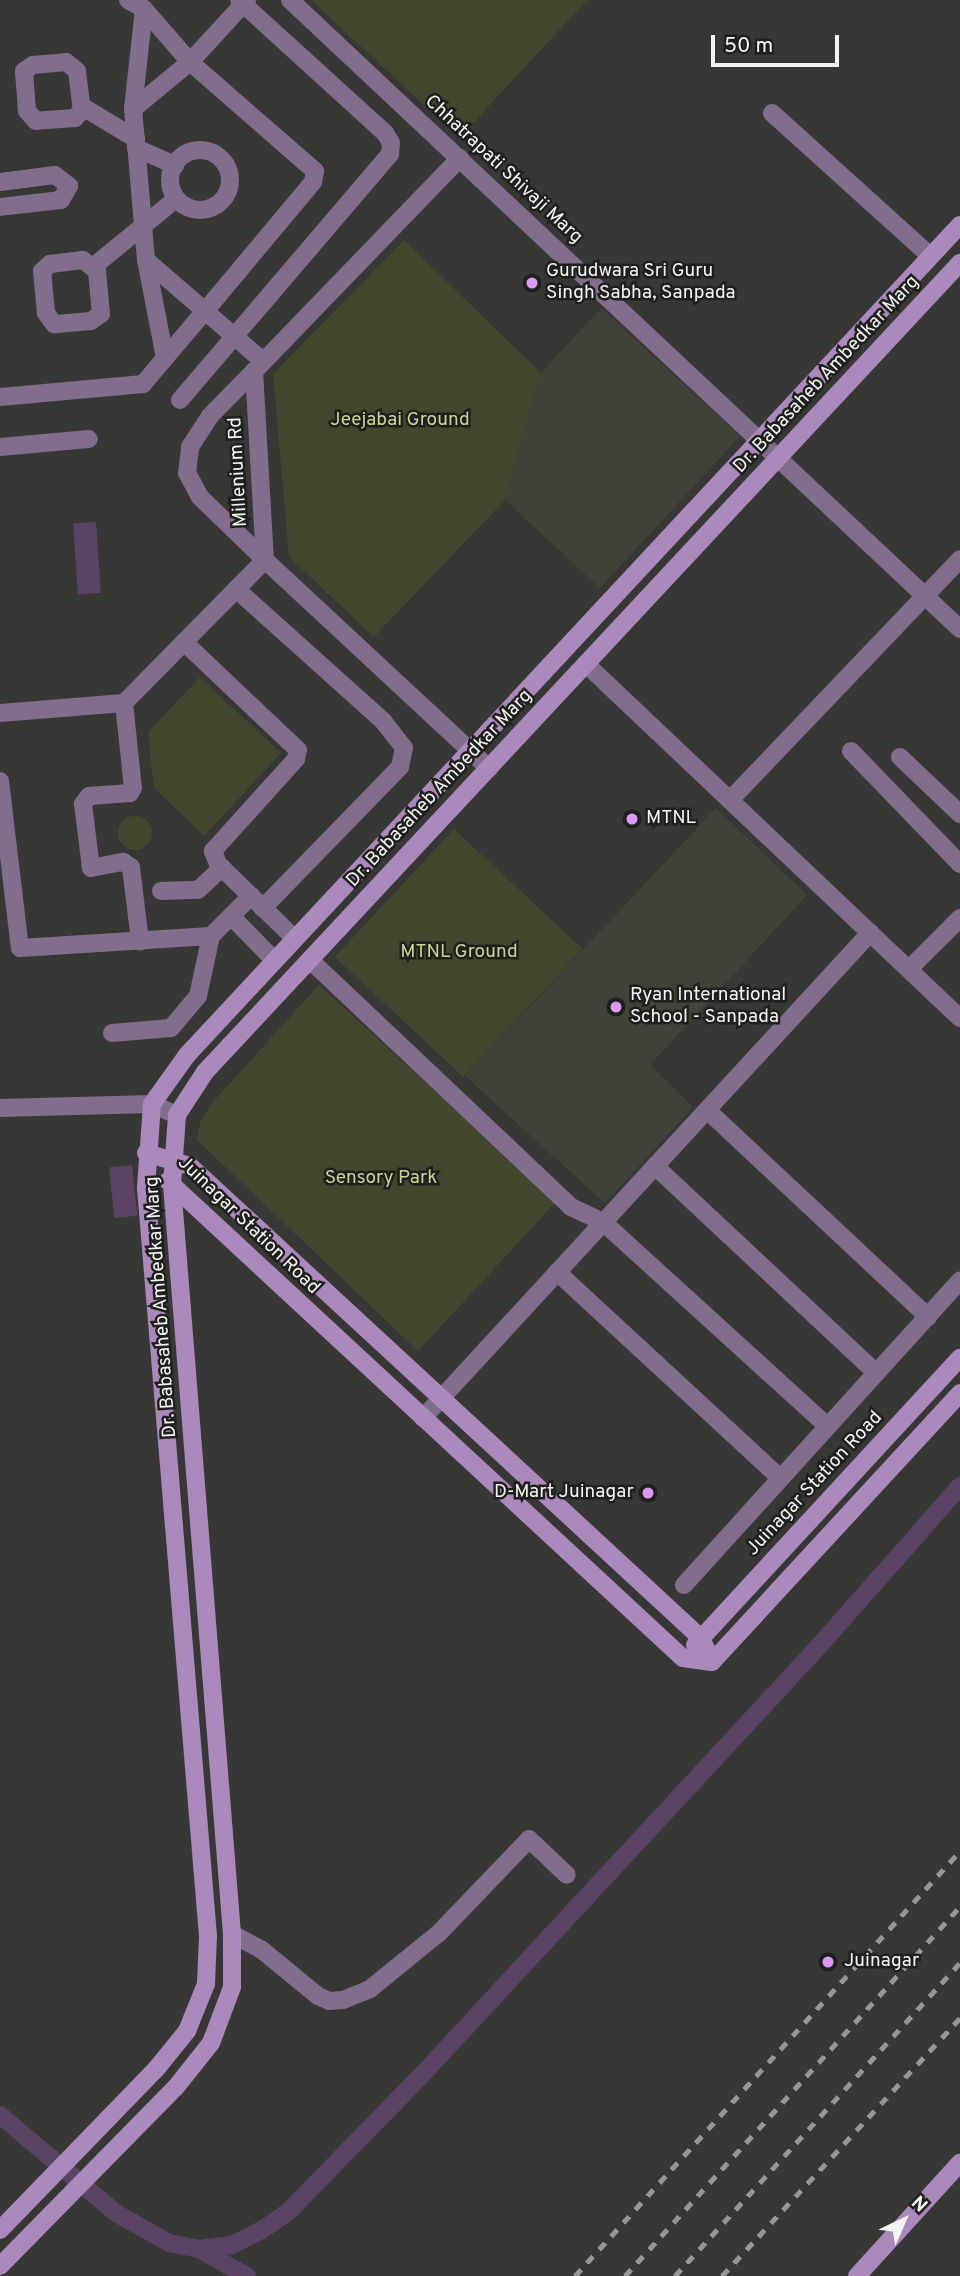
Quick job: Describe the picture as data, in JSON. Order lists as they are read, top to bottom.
{
  "streets": {
    "main road": ["Dr. Babasaheb Ambedkar Marg", "Juinagar Station Road"],
    "street": ["Chhatrapati Shivaji Marg", "Millenium Rd"]
  },
  "crossings": [
    ["Chhatrapati Shivaji Marg", "Dr. Babasaheb Ambedkar Marg"],
    ["Dr. Babasaheb Ambedkar Marg", "Juinagar Station Road"]
  ],
  "parks": ["Jeejabai Ground", "MTNL Ground", "Sensory Park"],
  "places": [
    "Gurudwara Sri Guru Singh Sabha, Sanpada",
    "MTNL",
    "Ryan International School - Sanpada",
    "D-Mart Juinagar",
    "Juinagar"
  ],
  "scale_bar": "50 m",
  "north": "top right"
}
